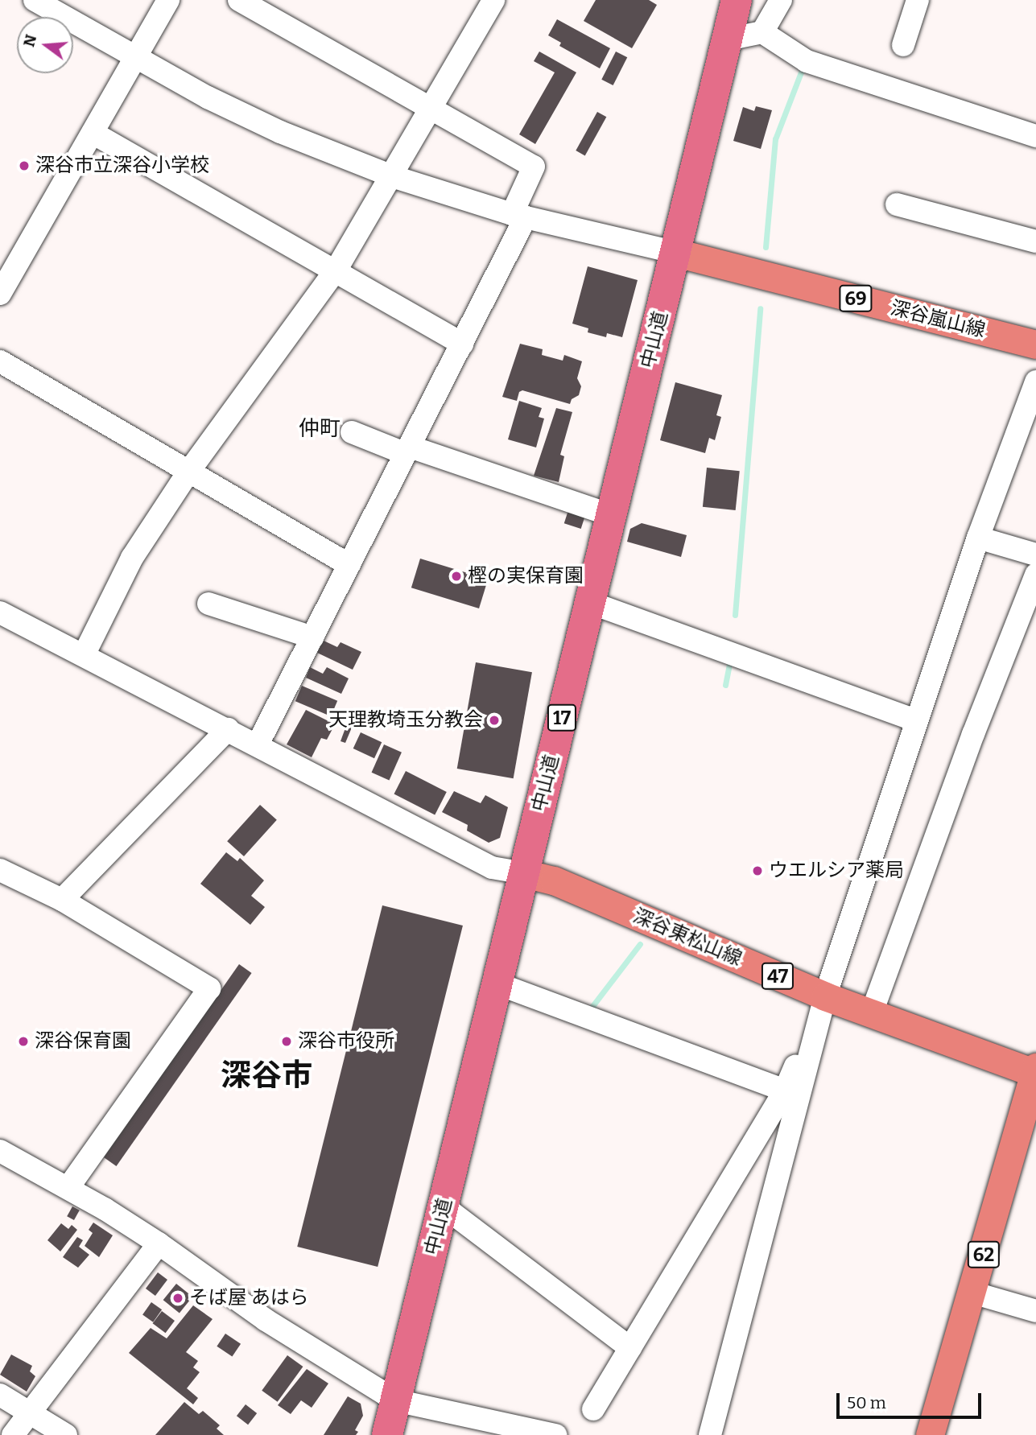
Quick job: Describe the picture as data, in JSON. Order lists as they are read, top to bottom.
{
  "streets": {
    "highway": ["中山道", "17"],
    "main road": [
      "69",
      "深谷嵐山線",
      "深谷東松山線",
      "47",
      "62"
    ]
  },
  "crossings": [
    ["深谷嵐山線", "中山道"],
    ["中山道", "深谷東松山線"],
    ["深谷東松山線", "62"]
  ],
  "districts": ["仲町", "深谷市"],
  "places": [
    "深谷市立深谷小学校",
    "樫の実保育園",
    "天理教埼玉分教会",
    "ウエルシア薬局",
    "深谷保育園",
    "深谷市役所",
    "そば屋 あはら"
  ],
  "scale_bar": "50 m",
  "north": "left"
}
